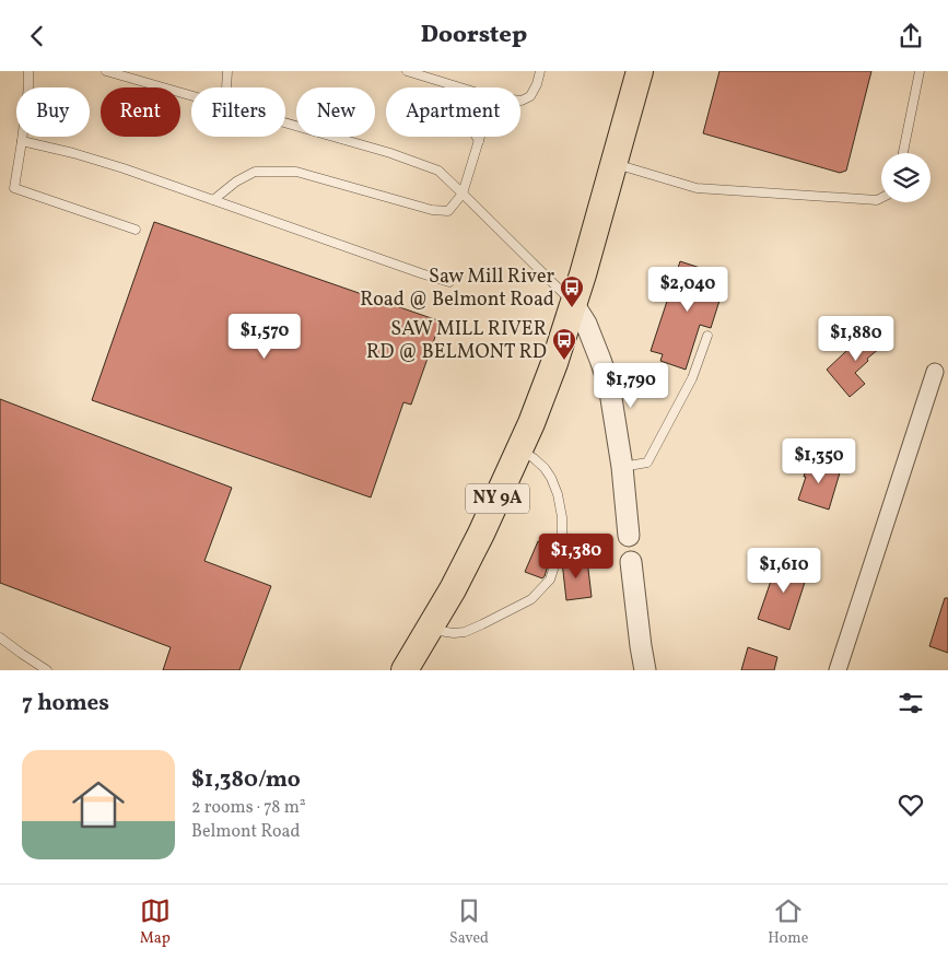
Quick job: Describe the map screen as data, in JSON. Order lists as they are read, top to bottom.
{
  "streets": {
    "main road": ["NY 9A"]
  },
  "places": {
    "bus stop": ["Saw Mill River Road @ Belmont Road", "SAW MILL RIVER RD @ BELMONT RD"]
  },
  "page": {
    "header": "Doorstep",
    "chip": [
      "Buy",
      "Rent",
      "Filters",
      "New",
      "Apartment"
    ],
    "price": [
      "$2,040",
      "$1,570",
      "$1,880",
      "$1,790",
      "$1,350",
      "$1,380",
      "$1,610"
    ],
    "heading": "7 homes",
    "list": [
      {
        "name": "$1,380/mo",
        "note": "2 rooms · 78 m² · Belmont Road"
      }
    ],
    "tabs": ["Map", "Saved", "Home"]
  }
}
